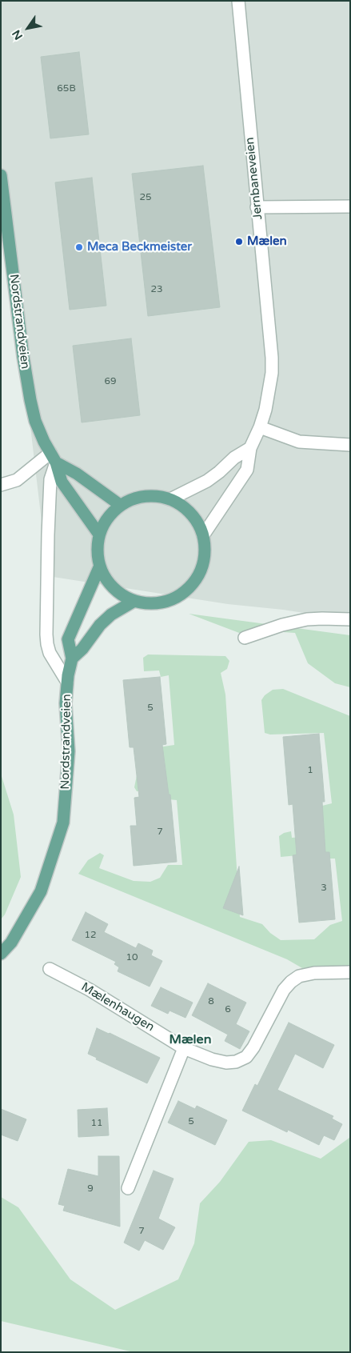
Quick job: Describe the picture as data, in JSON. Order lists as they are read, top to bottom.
{
  "streets": {
    "main road": ["Nordstrandveien"],
    "street": ["Jernbaneveien", "Mælenhaugen"]
  },
  "crossings": [
    ["Jernbaneveien", "Nordstrandveien"]
  ],
  "districts": ["Mælen"],
  "places": ["Mælen", "Meca Beckmeister"],
  "house_numbers": [
    "65B",
    "25",
    "23",
    "69",
    "5",
    "1",
    "7",
    "3",
    "12",
    "10",
    "8",
    "6",
    "5",
    "11",
    "9",
    "7"
  ],
  "north": "bottom left"
}
